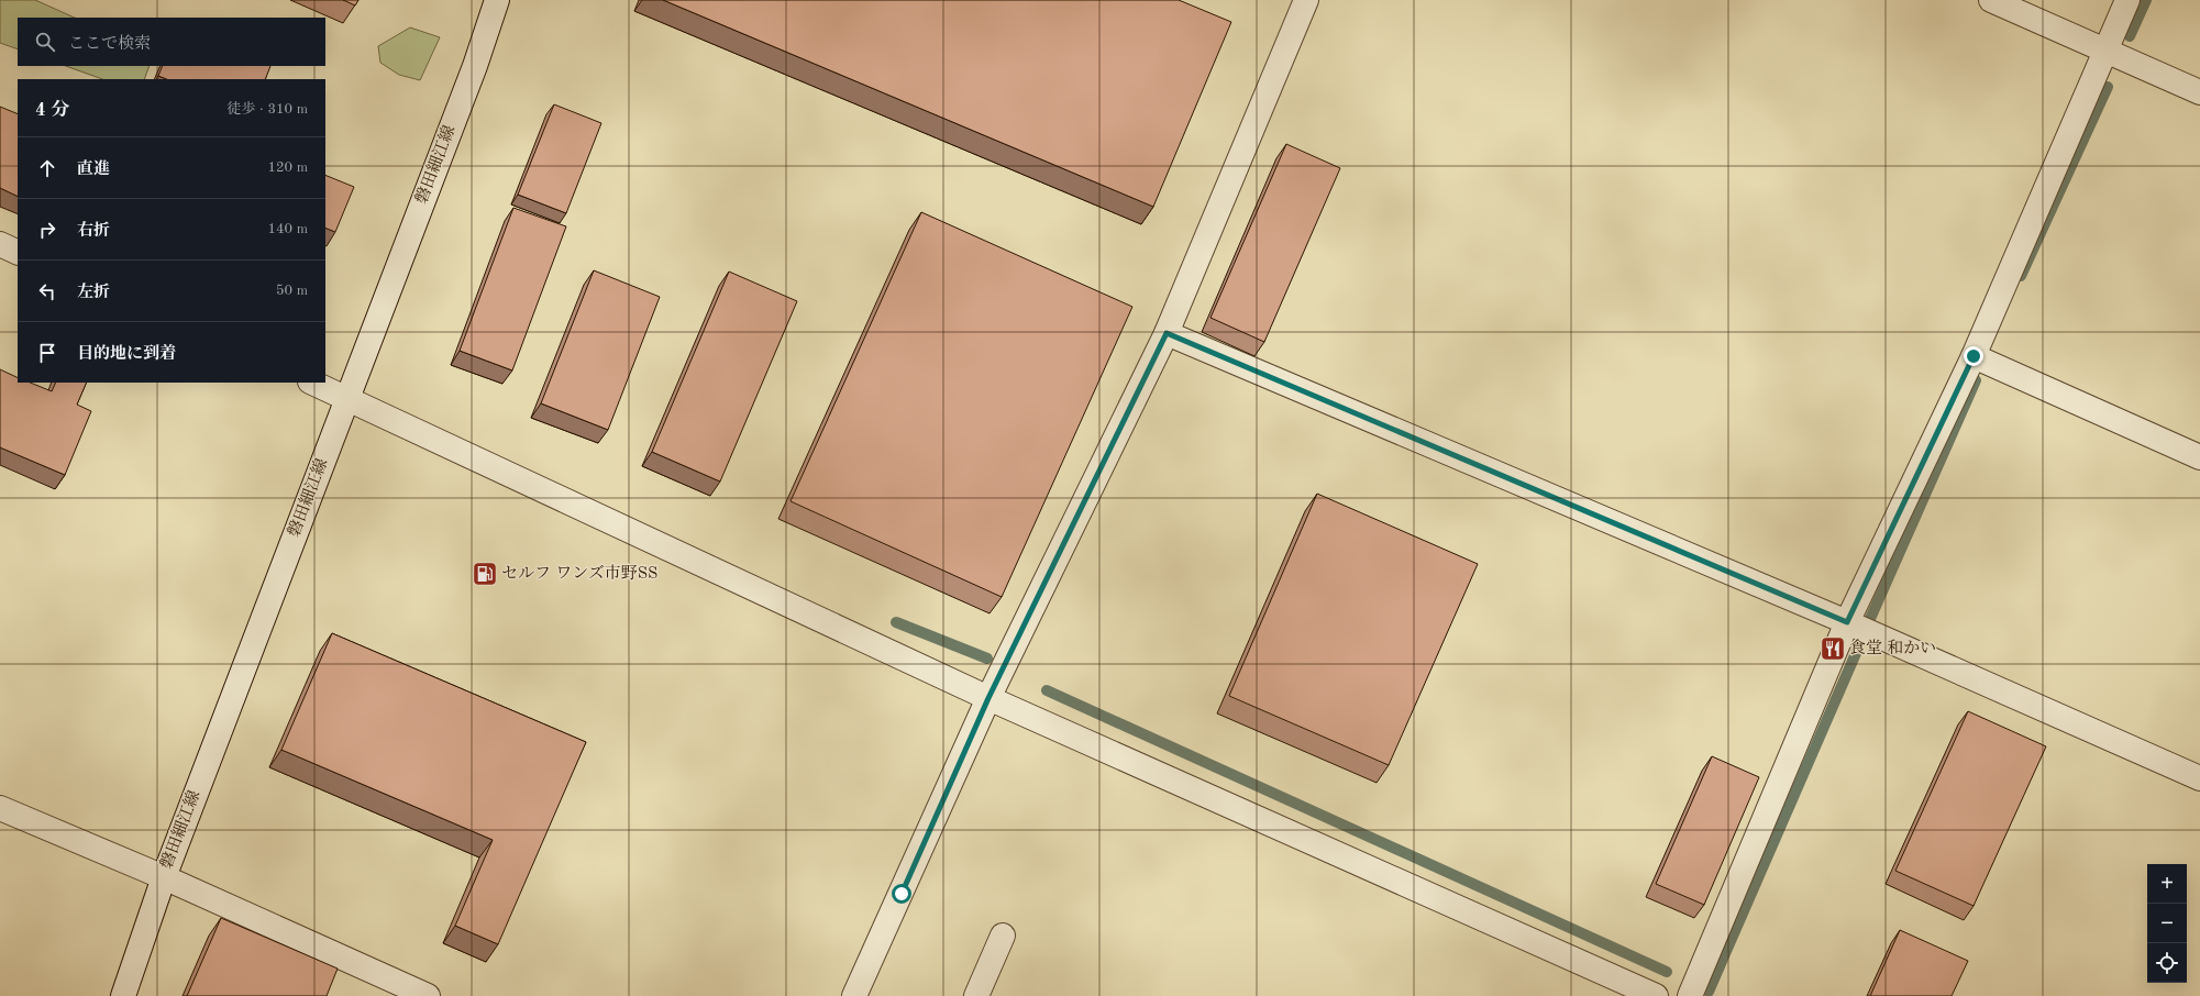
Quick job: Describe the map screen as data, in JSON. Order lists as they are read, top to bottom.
{
  "streets": {
    "street": ["磐田細江線"]
  },
  "places": {
    "fuel station": ["セルフ ワンズ市野SS"],
    "restaurant": ["食堂 和かい"]
  },
  "page": {
    "search": "ここで検索",
    "heading": ["4 分", "徒歩 · 310 m"],
    "list": [
      ["直進", "120 m"],
      ["右折", "140 m"],
      ["左折", "50 m"],
      "目的地に到着"
    ],
    "map_buttons": ["+", "−"]
  }
}
